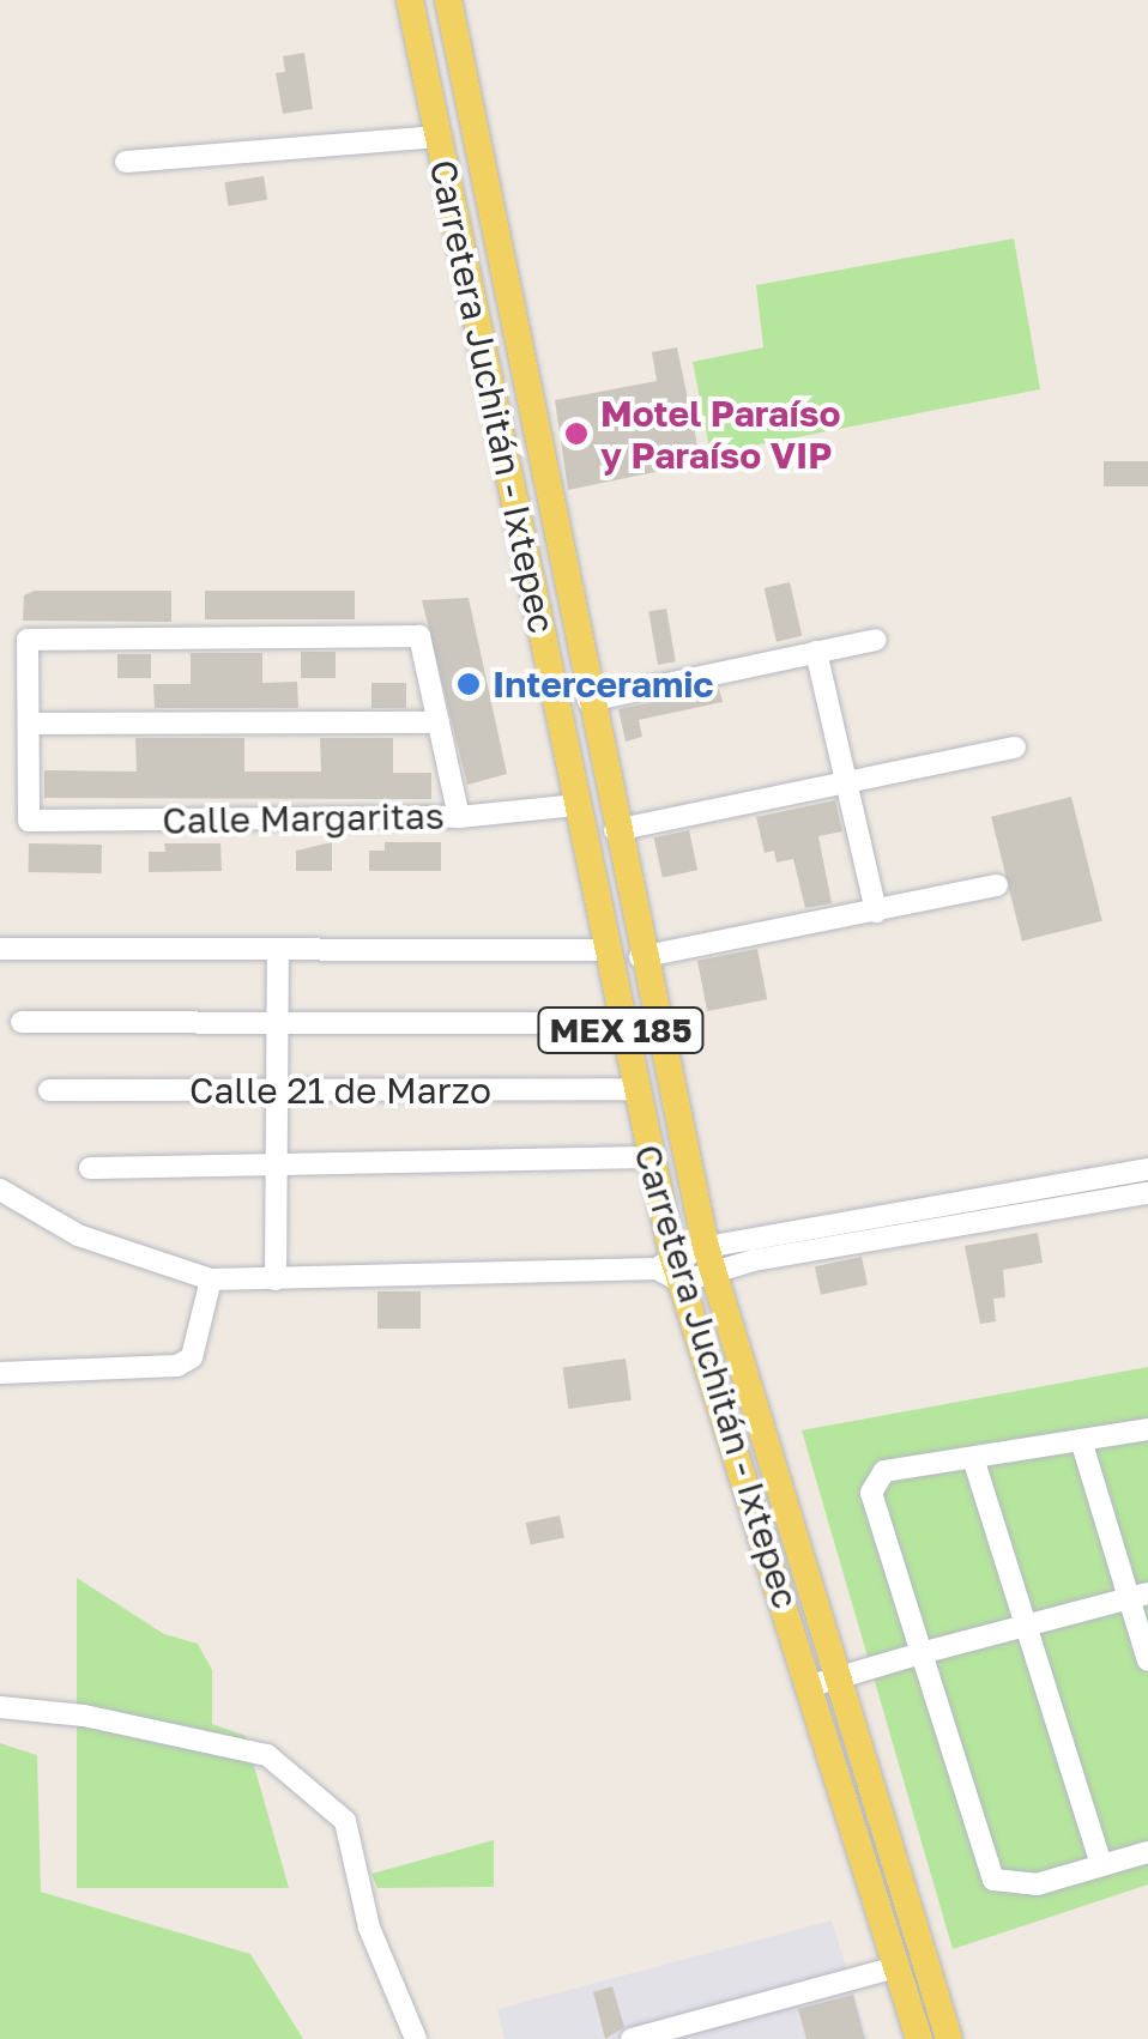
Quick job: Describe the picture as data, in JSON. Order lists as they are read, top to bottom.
{
  "streets": {
    "main road": ["Carretera Juchitán - Ixtepec", "MEX 185"],
    "street": ["Calle Margaritas", "Calle 21 de Marzo"]
  },
  "crossings": [
    ["Carretera Juchitán - Ixtepec", "Calle Margaritas"],
    ["Carretera Juchitán - Ixtepec", "Calle 21 de Marzo"]
  ],
  "places": ["Motel Paraíso y Paraíso VIP", "Interceramic"]
}
